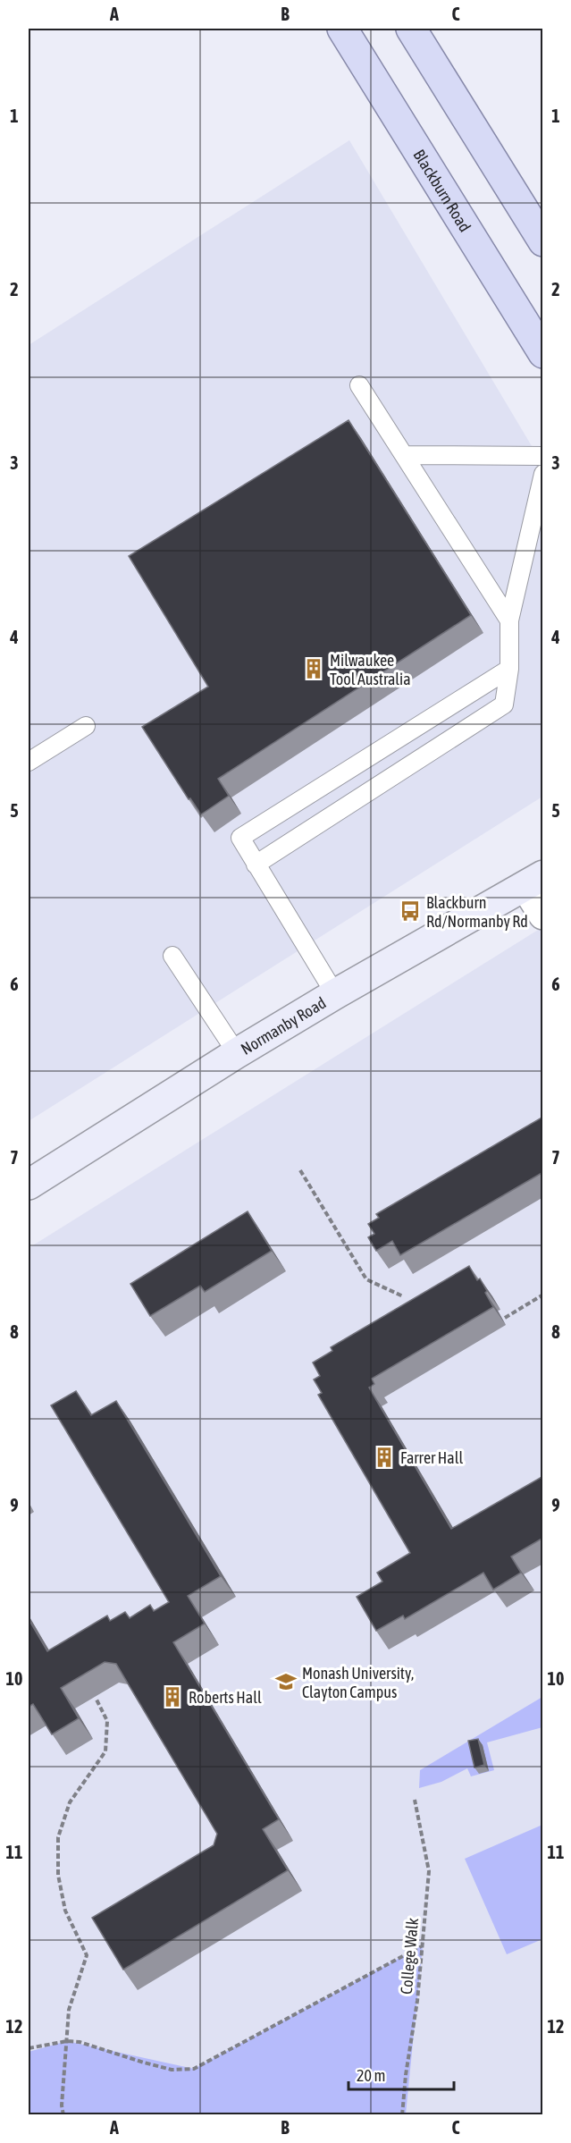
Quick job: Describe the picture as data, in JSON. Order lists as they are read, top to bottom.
{
  "streets": {
    "main road": ["Blackburn Road"],
    "street": ["Normanby Road"],
    "path": ["College Walk"]
  },
  "places": {
    "building": ["Milwaukee Tool Australia", "Farrer Hall", "Roberts Hall"],
    "bus stop": ["Blackburn Rd/Normanby Rd"],
    "school or university": ["Monash University, Clayton Campus"]
  },
  "scale_bar": "20 m",
  "grid": {
    "columns": ["A", "B", "C"],
    "rows": [
      "1",
      "2",
      "3",
      "4",
      "5",
      "6",
      "7",
      "8",
      "9",
      "10",
      "11",
      "12"
    ]
  }
}
